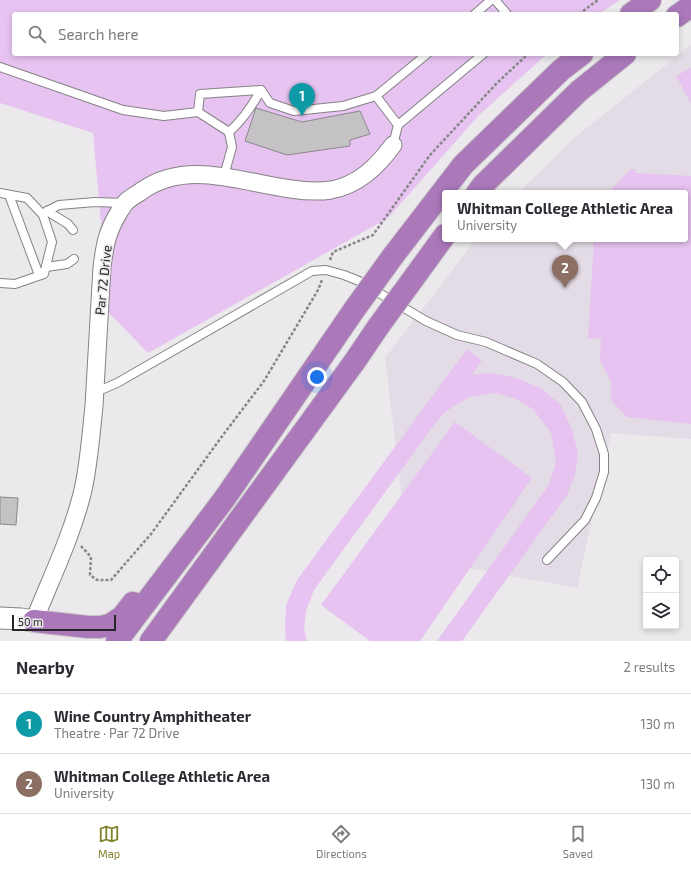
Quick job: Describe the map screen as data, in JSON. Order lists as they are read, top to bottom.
{
  "streets": {
    "street": ["Par 72 Drive"]
  },
  "scale_bar": "50 m",
  "page": {
    "search": "Search here",
    "pins": ["1", "2"],
    "popup": ["Whitman College Athletic Area", "University"],
    "scale": "50 m",
    "heading": ["Nearby", "2 results"],
    "list": [
      {
        "mark": "1",
        "name": "Wine Country Amphitheater",
        "note": "Theatre · Par 72 Drive",
        "value": "130 m"
      },
      {
        "mark": "2",
        "name": "Whitman College Athletic Area",
        "note": "University",
        "value": "130 m"
      }
    ],
    "nav": ["Map", "Directions", "Saved"]
  }
}
